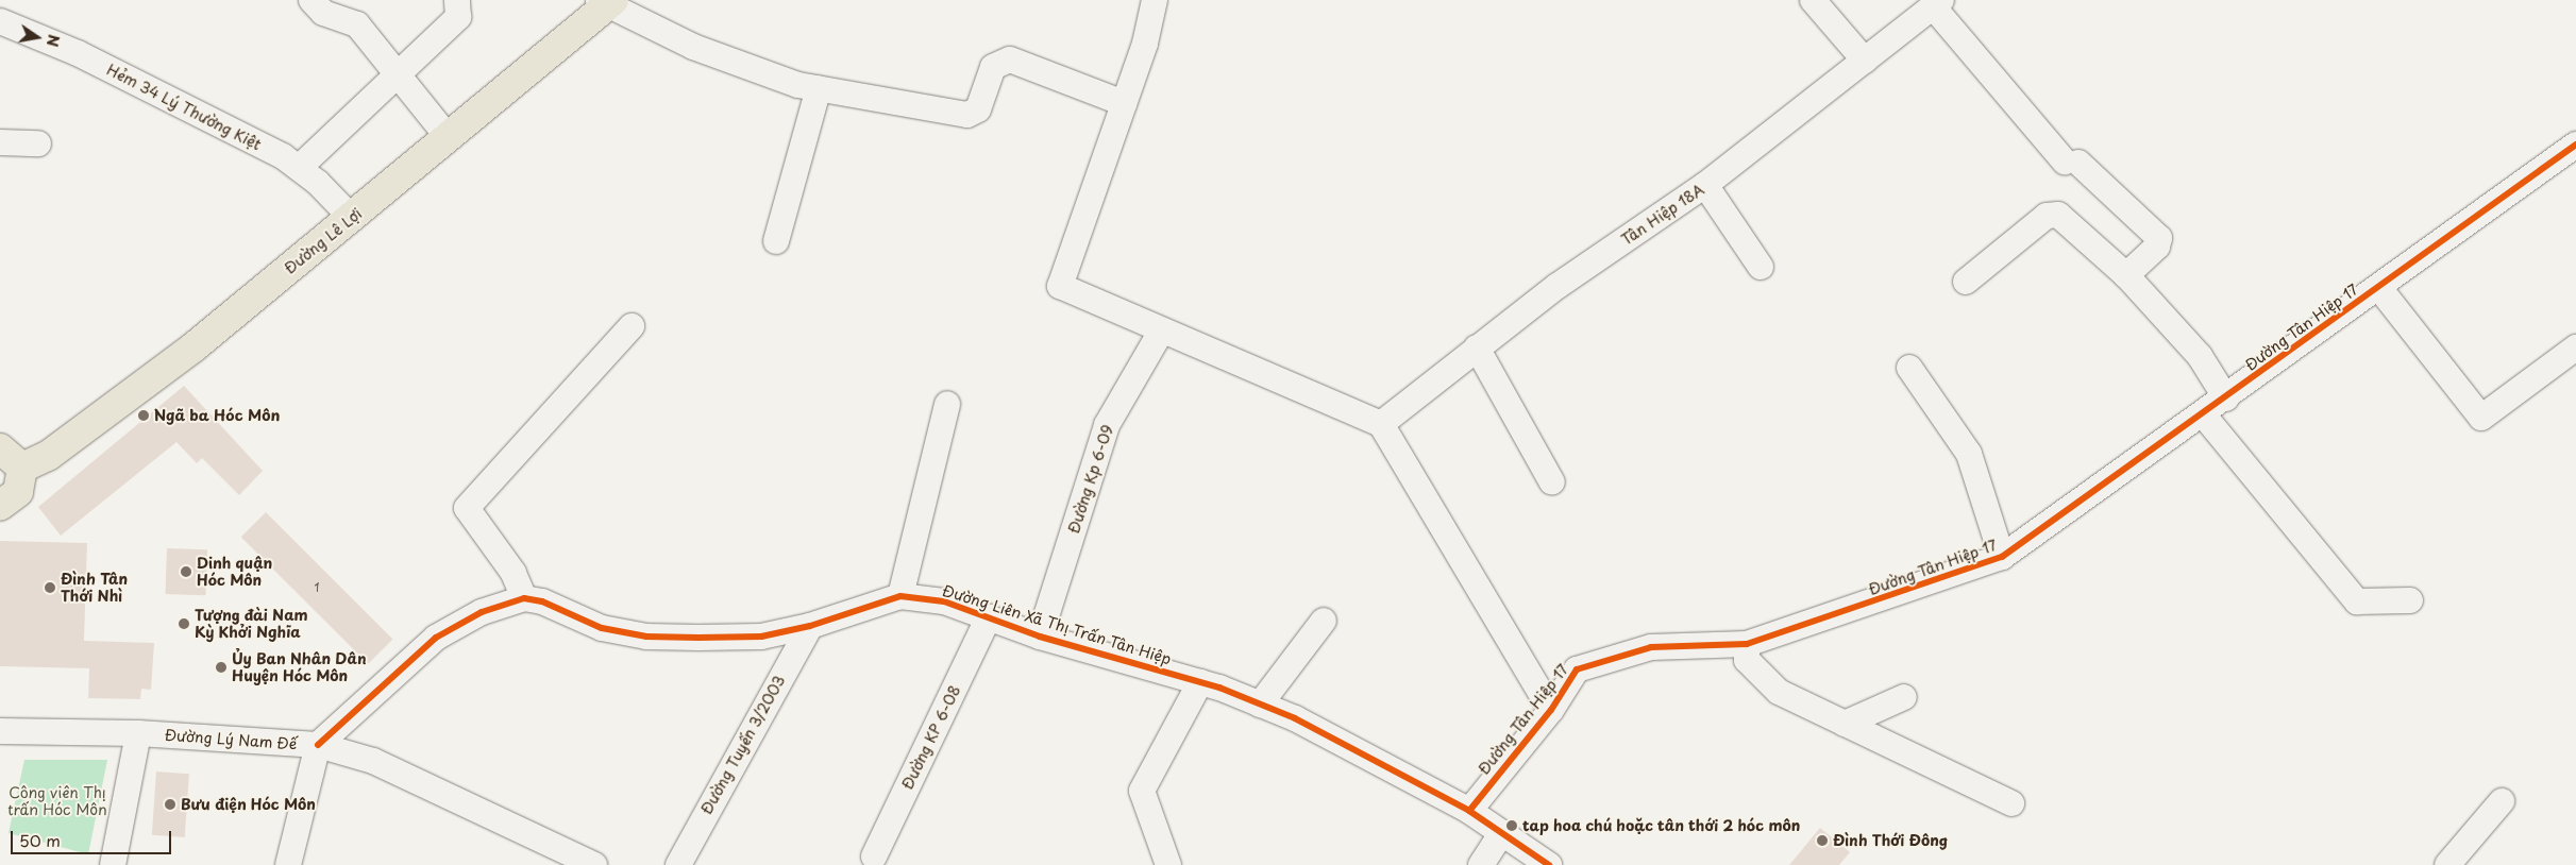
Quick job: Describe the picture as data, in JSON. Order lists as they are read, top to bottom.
{
  "streets": {
    "main road": ["Đường Lê Lợi"],
    "street": [
      "Hẻm 34 Lý Thường Kiệt",
      "Tân Hiệp 18A",
      "Đường Tân Hiệp 17",
      "Đường Kp 6-09",
      "Đường Liên Xã Thị Trấn Tân Hiệp",
      "Đường KP 6-08",
      "Đường Lý Nam Đế",
      "Đường Tuyến 3/2003"
    ]
  },
  "crossings": [
    ["Hẻm 34 Lý Thường Kiệt", "Đường Lê Lợi"],
    ["Đường Tân Hiệp 17", "Đường Liên Xã Thị Trấn Tân Hiệp"],
    ["Đường Kp 6-09", "Đường Liên Xã Thị Trấn Tân Hiệp"],
    ["Đường Liên Xã Thị Trấn Tân Hiệp", "Đường KP 6-08"],
    ["Đường Liên Xã Thị Trấn Tân Hiệp", "Đường Lý Nam Đế"],
    ["Đường Liên Xã Thị Trấn Tân Hiệp", "Đường Tuyến 3/2003"]
  ],
  "parks": ["Công viên Thị trấn Hóc Môn"],
  "places": [
    "Ngã ba Hóc Môn",
    "Dinh quận Hóc Môn",
    "Đình Tân Thới Nhì",
    "Tượng đài Nam Kỳ Khởi Nghĩa",
    "Ủy Ban Nhân Dân Huyện Hóc Môn",
    "Bưu điện Hóc Môn",
    "tap hoa chú hoặc tân thới 2 hóc môn",
    "Đình Thới Đông"
  ],
  "house_numbers": ["1"],
  "scale_bar": "50 m",
  "north": "right"
}
